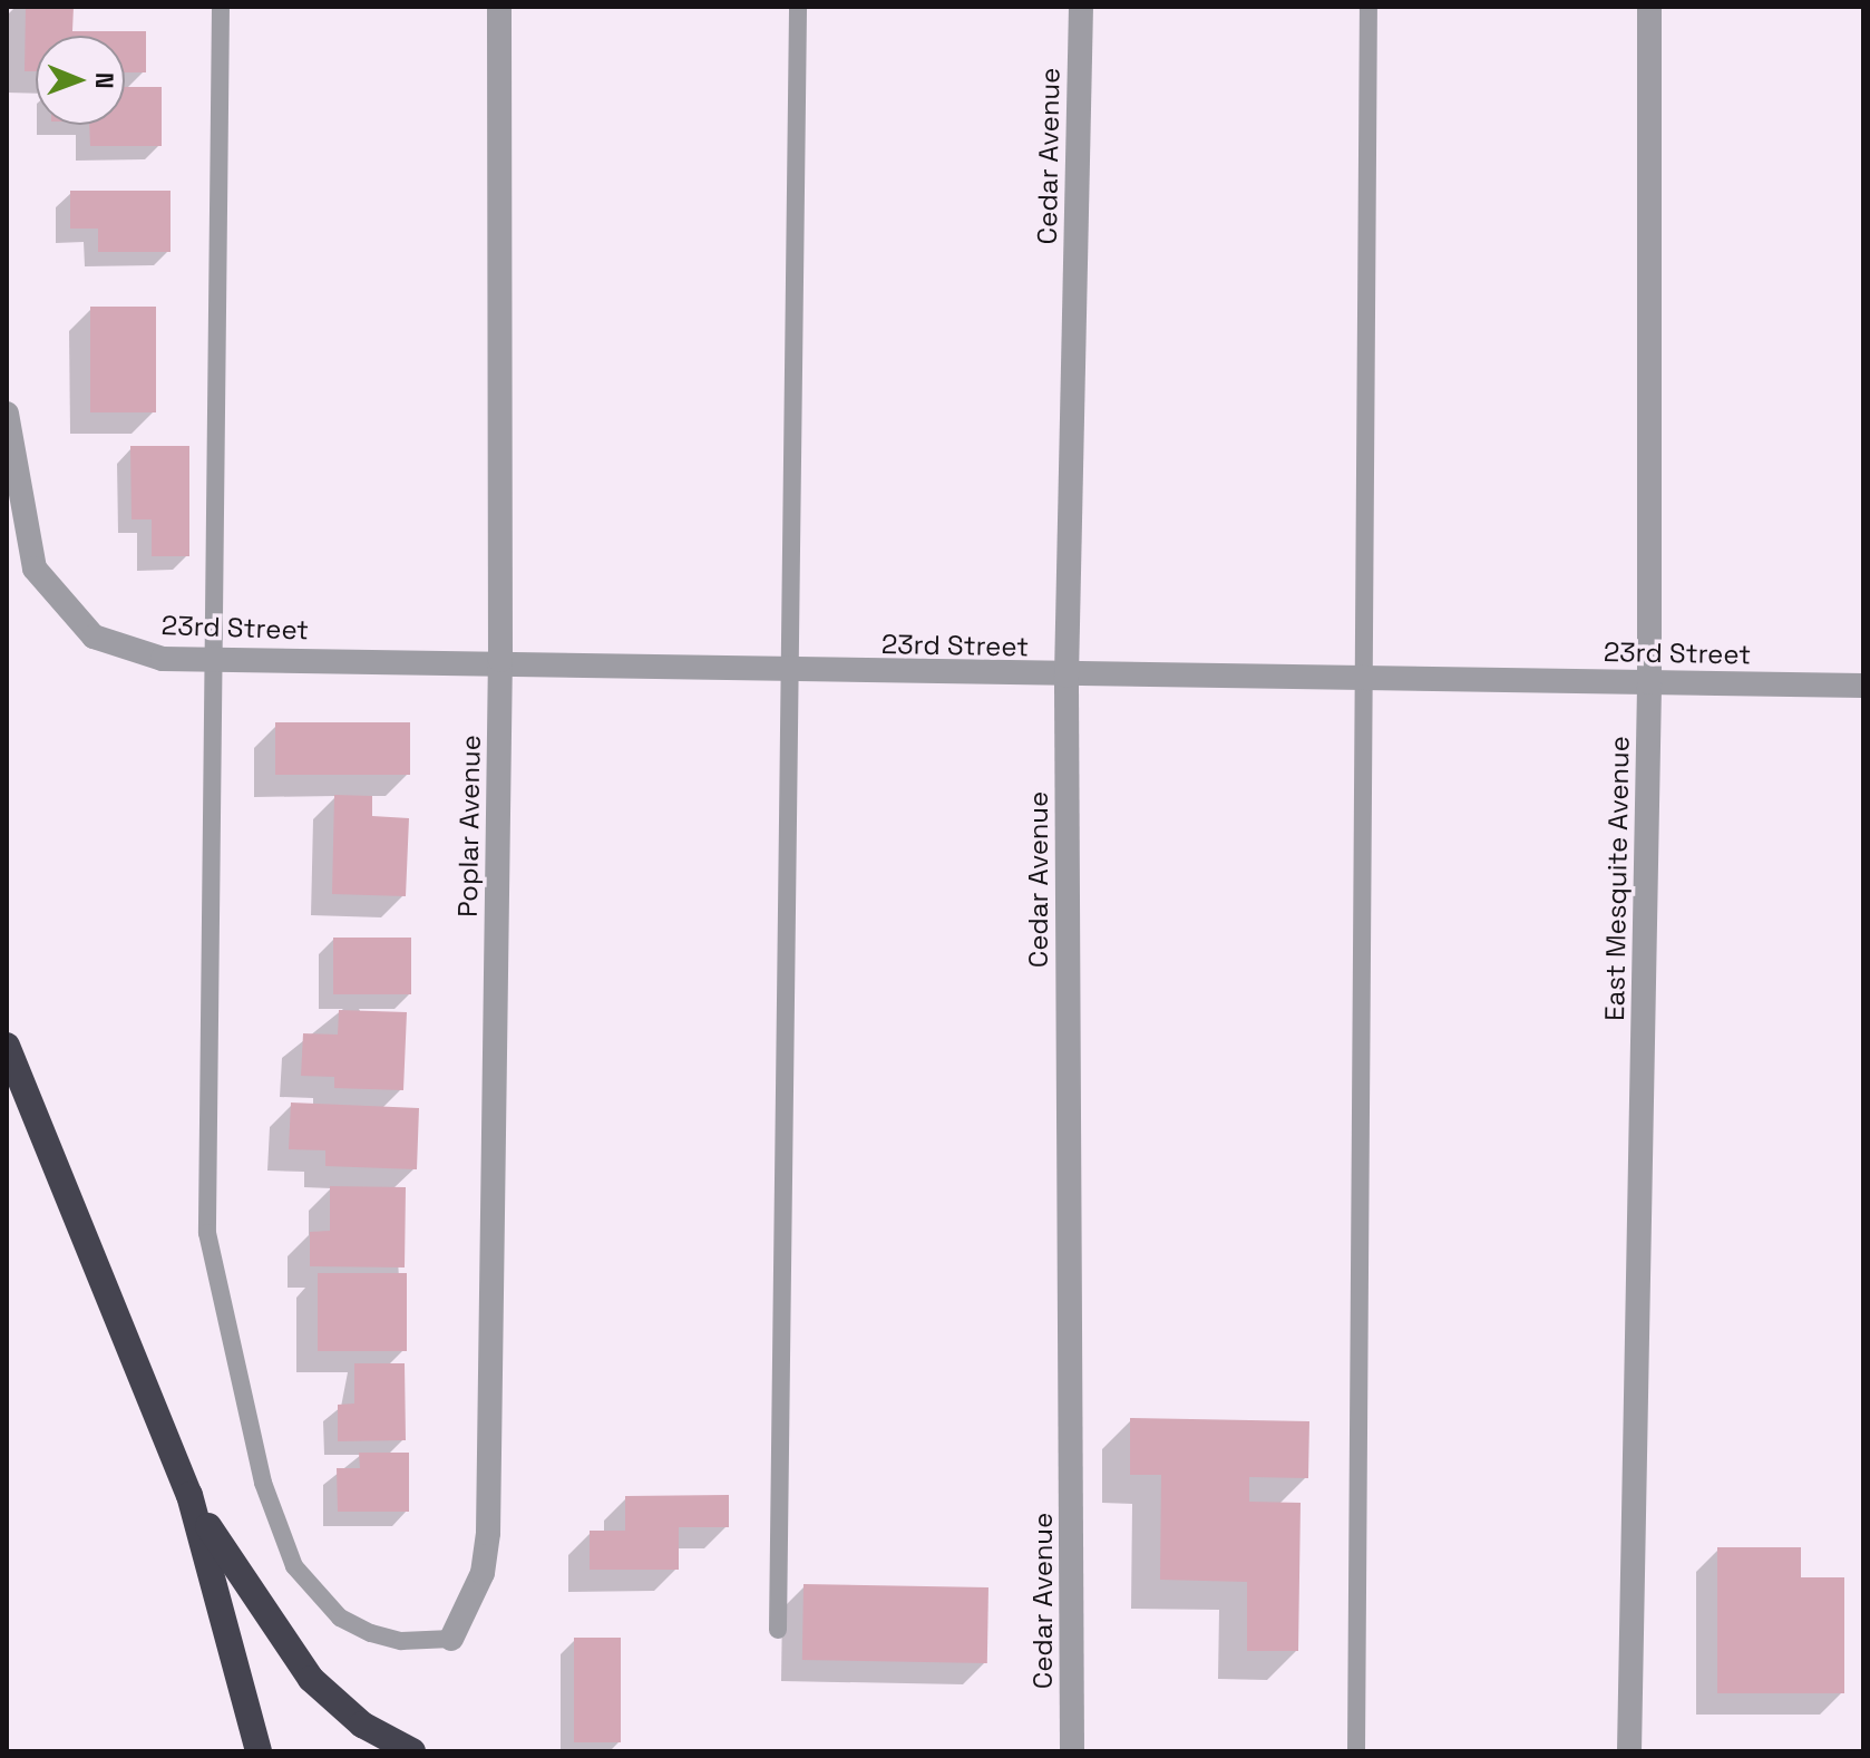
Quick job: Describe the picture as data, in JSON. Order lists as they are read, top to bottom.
{
  "streets": {
    "street": [
      "Cedar Avenue",
      "23rd Street",
      "Poplar Avenue",
      "East Mesquite Avenue"
    ]
  },
  "crossings": [
    ["Cedar Avenue", "23rd Street"],
    ["23rd Street", "Poplar Avenue"],
    ["23rd Street", "East Mesquite Avenue"]
  ],
  "north": "right"
}
